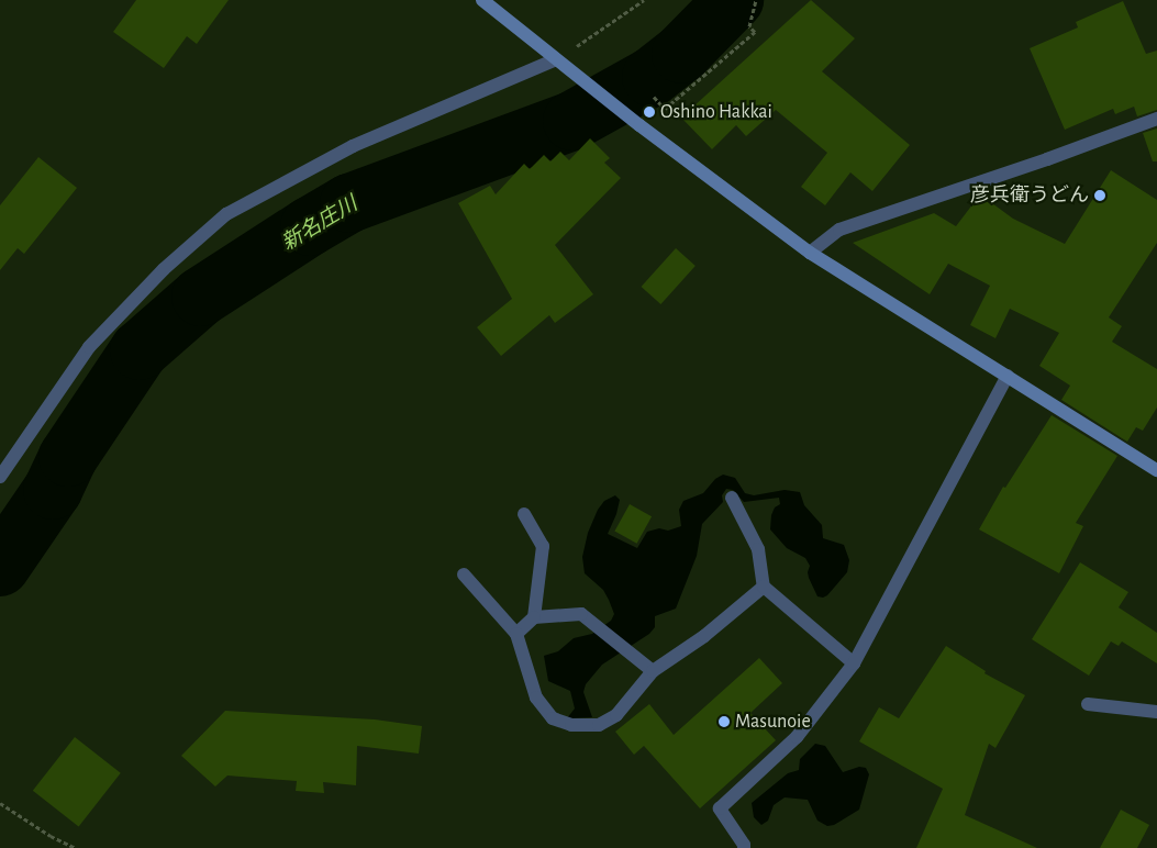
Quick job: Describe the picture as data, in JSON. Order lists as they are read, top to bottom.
{
  "water": ["新名庄川"],
  "places": ["Oshino Hakkai", "彦兵衛うどん", "Masunoie"]
}
